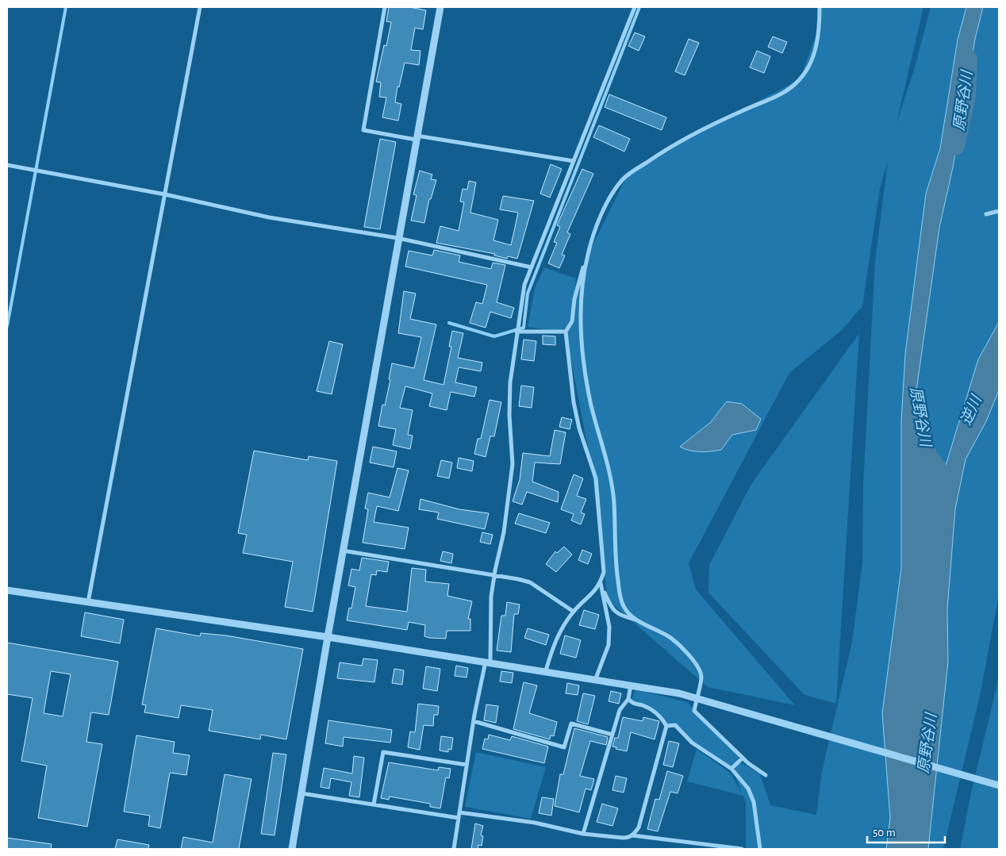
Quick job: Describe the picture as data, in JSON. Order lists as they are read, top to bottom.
{
  "water": ["原野谷川", "逆川"],
  "scale_bar": "50 m"
}
